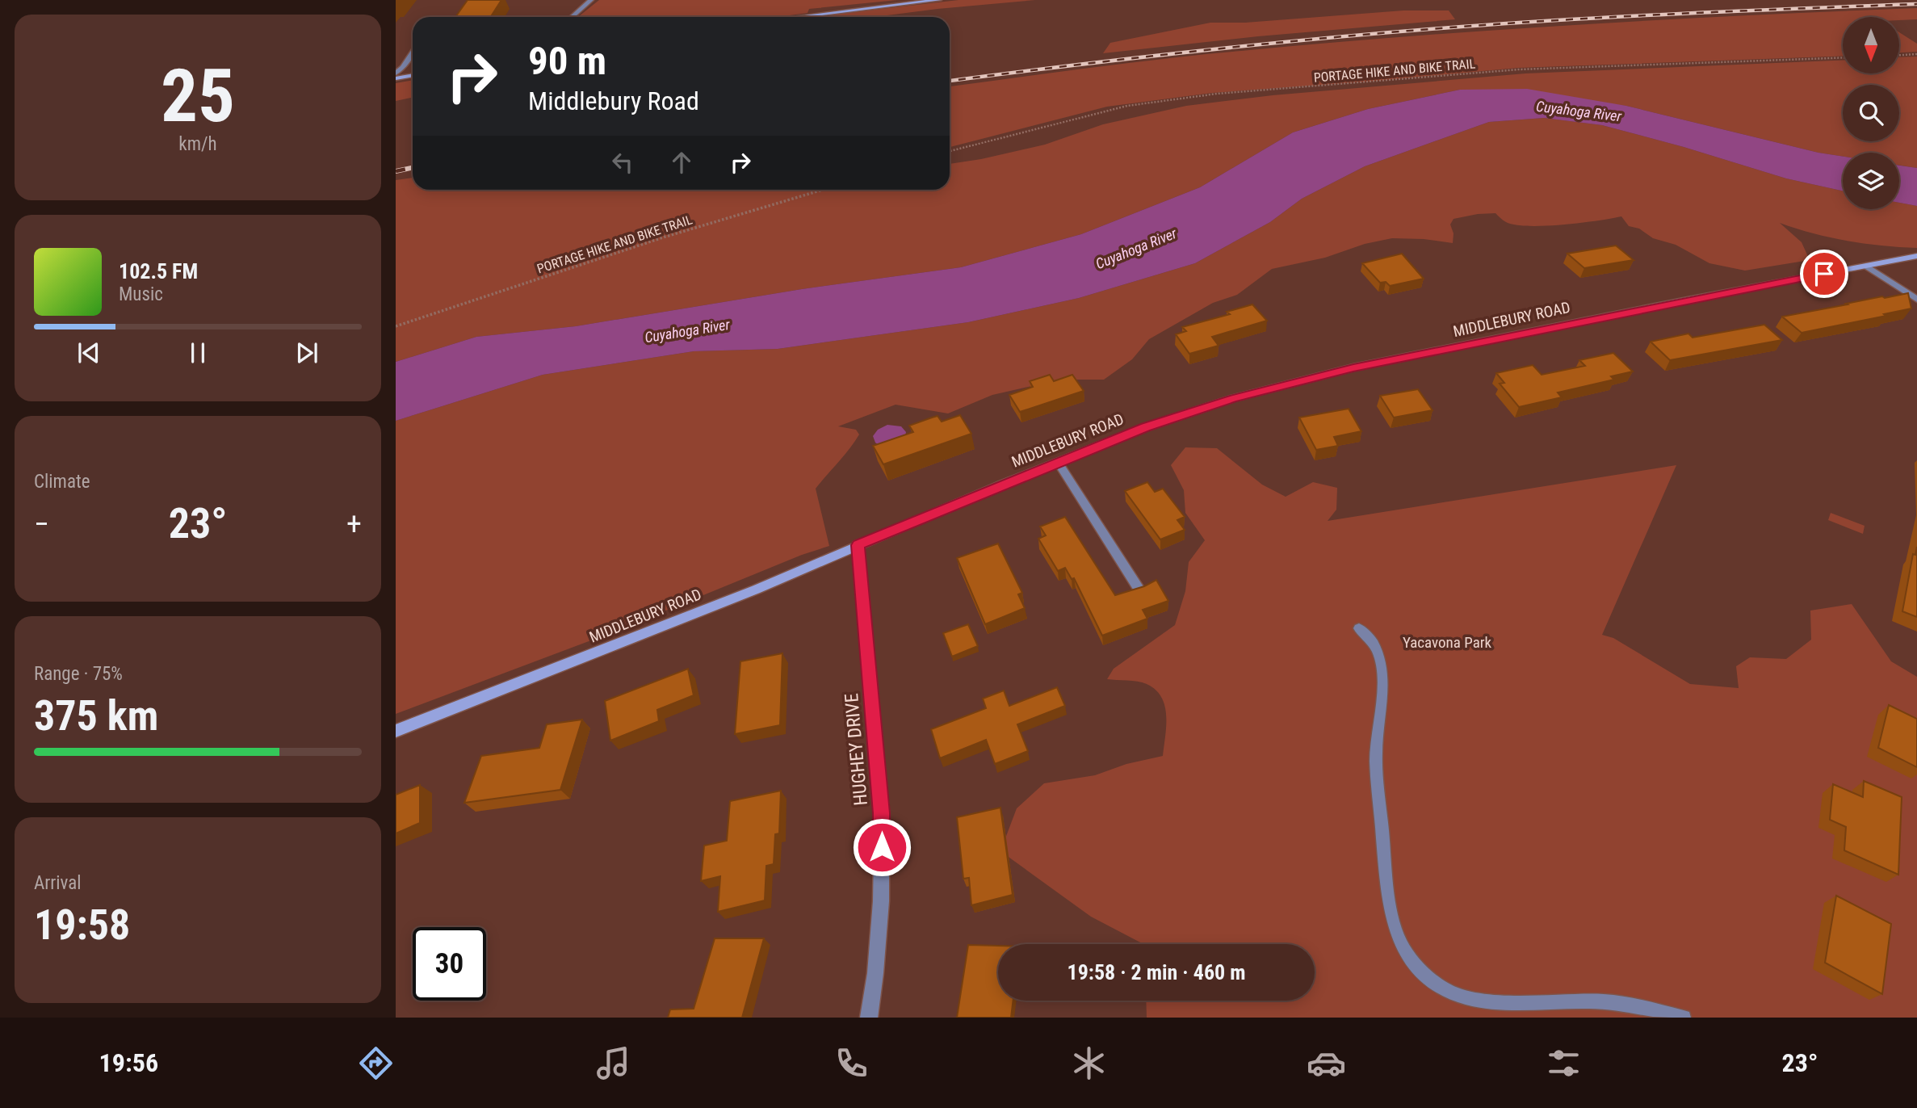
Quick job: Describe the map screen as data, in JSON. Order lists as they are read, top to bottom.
{
  "streets": {
    "street": ["MIDDLEBURY ROAD", "HUGHEY DRIVE"],
    "path": ["PORTAGE HIKE AND BIKE TRAIL"]
  },
  "crossings": [
    ["MIDDLEBURY ROAD", "HUGHEY DRIVE"]
  ],
  "water": ["Cuyahoga River"],
  "parks": ["Yacavona Park"],
  "north": "bottom",
  "page": {
    "tile": [
      ["25", "km/h"],
      "Climate",
      ["Range · 75%", "375 km"],
      ["Arrival", "19:58"]
    ],
    "turn": ["90 m", "Middlebury Road"],
    "song": ["102.5 FM", "Music"],
    "heat": ["−", "23°", "+"],
    "limit": "30",
    "trip": "19:58 · 2 min · 460 m",
    "tabs": ["19:56", "23°"]
  }
}
